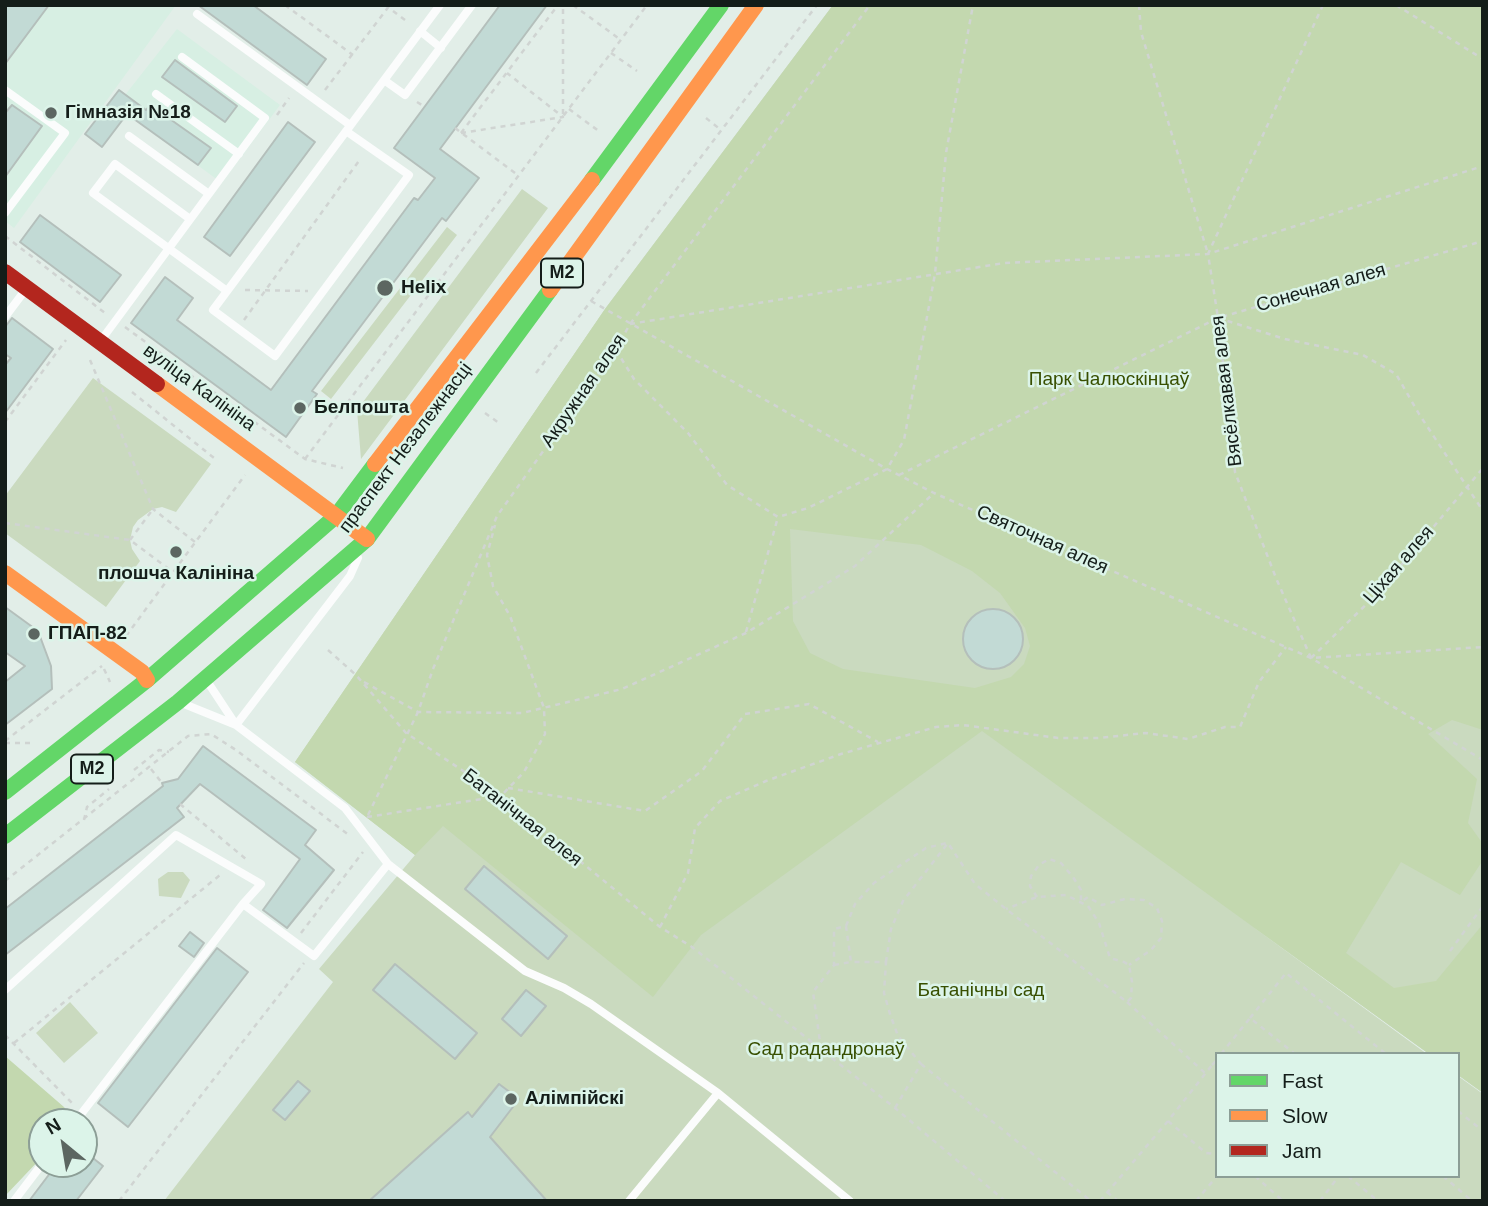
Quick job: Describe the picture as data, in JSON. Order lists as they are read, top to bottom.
{
  "streets": {
    "main road": ["М2", "вуліца Калініна", "праспект Незалежнасці"],
    "path": [
      "Сонечная алея",
      "Акружная алея",
      "Вясёлкавая алея",
      "Святочная алея",
      "Ціхая алея",
      "Батанічная алея"
    ]
  },
  "crossings": [
    ["Сонечная алея", "Вясёлкавая алея"],
    ["Сонечная алея", "Святочная алея"],
    ["вуліца Калініна", "праспект Незалежнасці"],
    ["Акружная алея", "Святочная алея"],
    ["Акружная алея", "Батанічная алея"],
    ["Вясёлкавая алея", "Святочная алея"],
    ["Вясёлкавая алея", "Ціхая алея"],
    ["Святочная алея", "Ціхая алея"]
  ],
  "parks": ["Парк Чалюскінцаў", "Батанічны сад", "Сад радандронаў"],
  "places": [
    "Гімназія №18",
    "Helix",
    "Белпошта",
    "плошча Калініна",
    "ГПАП-82",
    "Алімпійскі"
  ],
  "legend": ["Fast", "Slow", "Jam"],
  "north": "top left"
}
